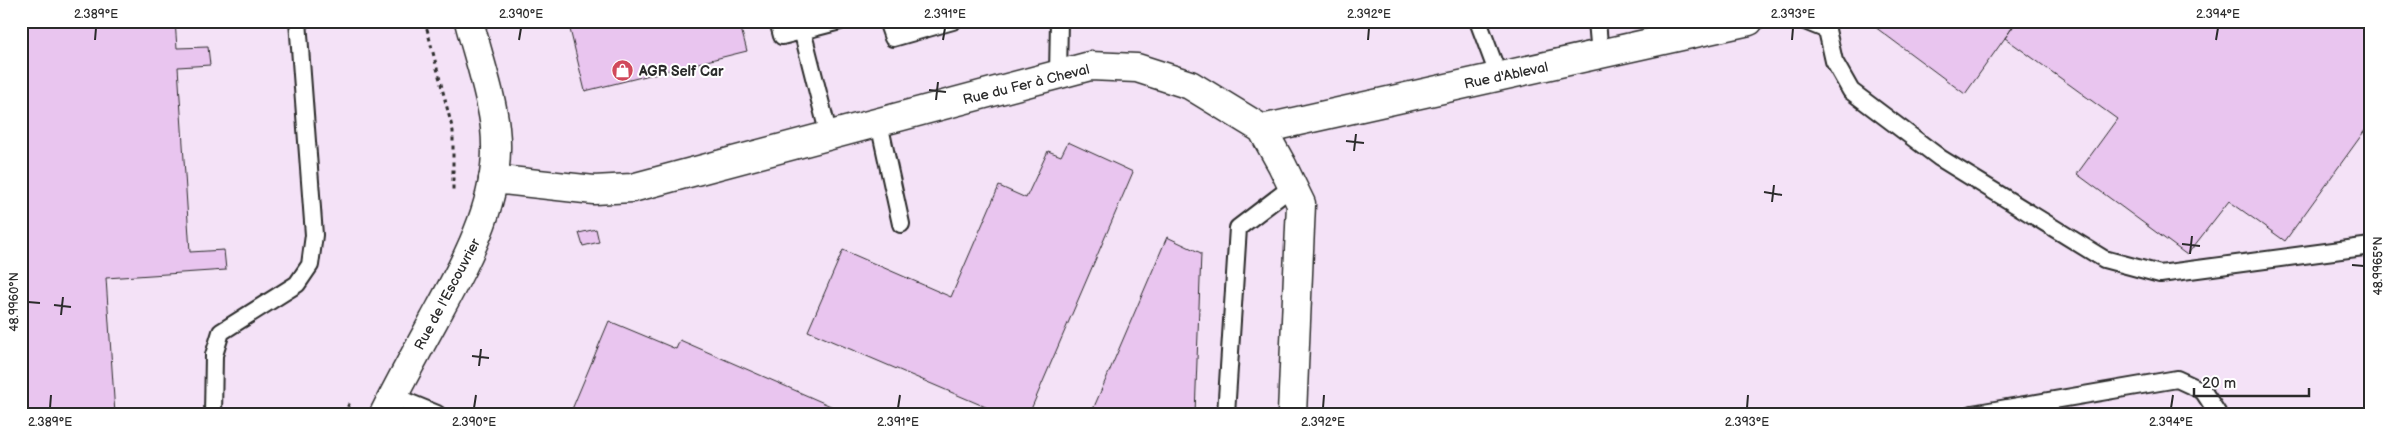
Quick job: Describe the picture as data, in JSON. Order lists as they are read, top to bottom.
{
  "streets": {
    "street": ["Rue d'Ableval", "Rue du Fer à Cheval", "Rue de l'Escouvrier"]
  },
  "crossings": [
    ["Rue d'Ableval", "Rue du Fer à Cheval"],
    ["Rue du Fer à Cheval", "Rue de l'Escouvrier"]
  ],
  "places": {
    "shop": ["AGR Self Car"]
  },
  "scale_bar": "20 m",
  "coordinates": [
    "2.389°E",
    "2.390°E",
    "2.391°E",
    "2.392°E",
    "2.393°E",
    "2.394°E",
    "48.9965°N",
    "48.9960°N"
  ]
}
